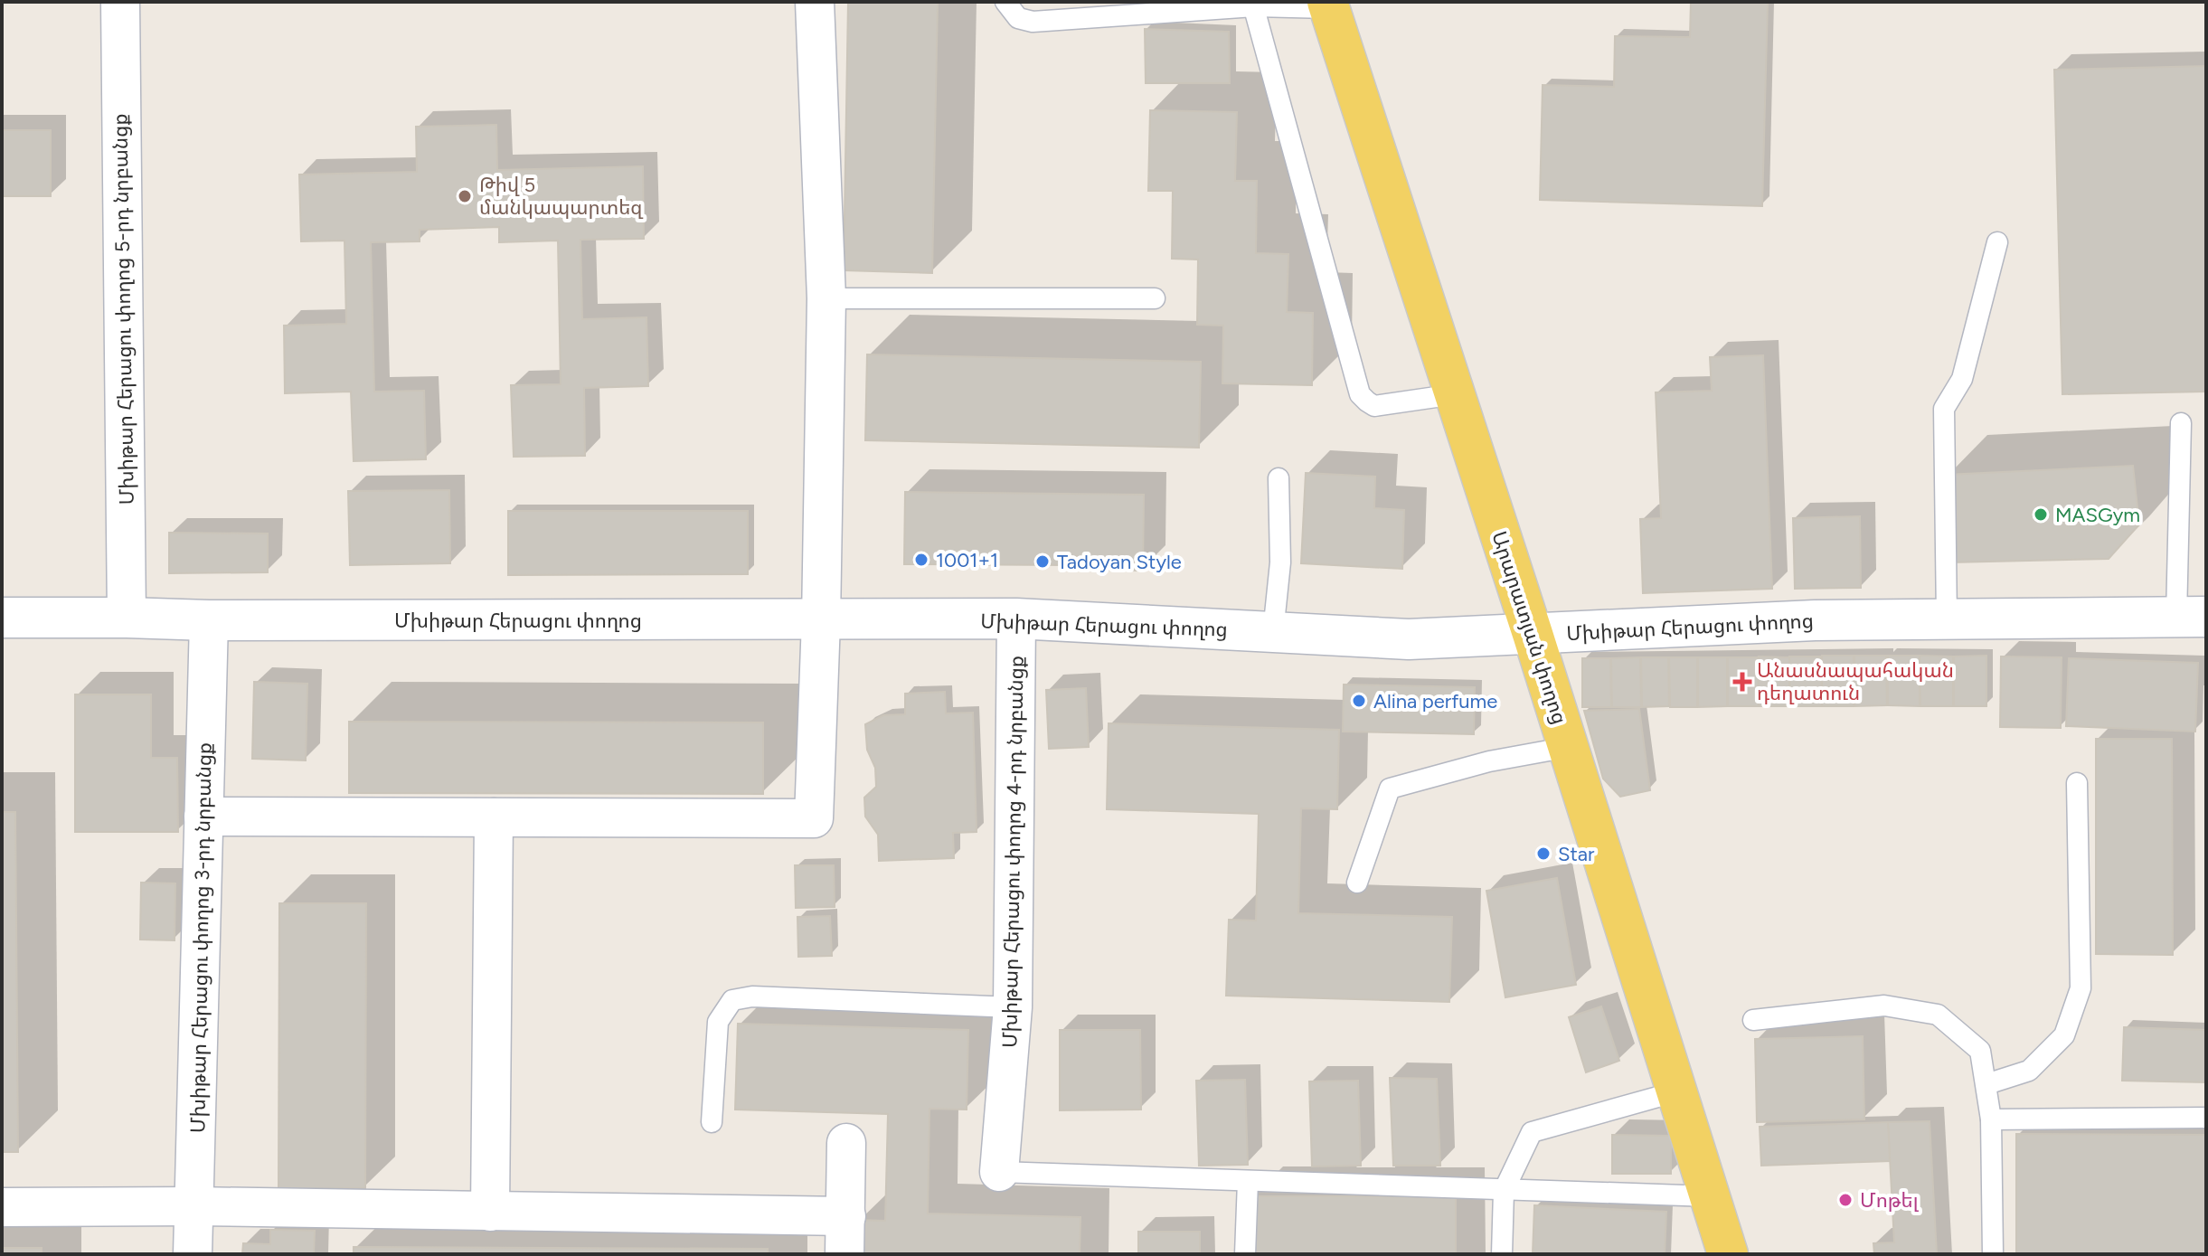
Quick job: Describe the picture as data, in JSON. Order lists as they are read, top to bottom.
{
  "streets": {
    "main road": ["Արարատյան փողոց"],
    "street": [
      "Մխիթար Հերացու փողոց 5-րդ նրբանցք",
      "Մխիթար Հերացու փողոց",
      "Մխիթար Հերացու փողոց 4-րդ նրբանցք",
      "Մխիթար Հերացու փողոց 3-րդ նրբանցք"
    ]
  },
  "crossings": [
    ["Մխիթար Հերացու փողոց 5-րդ նրբանցք", "Մխիթար Հերացու փողոց"],
    ["Մխիթար Հերացու փողոց", "Արարատյան փողոց"],
    ["Մխիթար Հերացու փողոց", "Մխիթար Հերացու փողոց 4-րդ նրբանցք"],
    ["Մխիթար Հերացու փողոց", "Մխիթար Հերացու փողոց 3-րդ նրբանցք"]
  ],
  "places": {
    "other": [
      "Թիվ 5 մանկապարտեզ",
      "MASGym",
      "1001+1",
      "Tadoyan Style",
      "Alina perfume",
      "Star",
      "Մոթել"
    ],
    "health": ["Անասնապահական դեղատուն"]
  }
}
